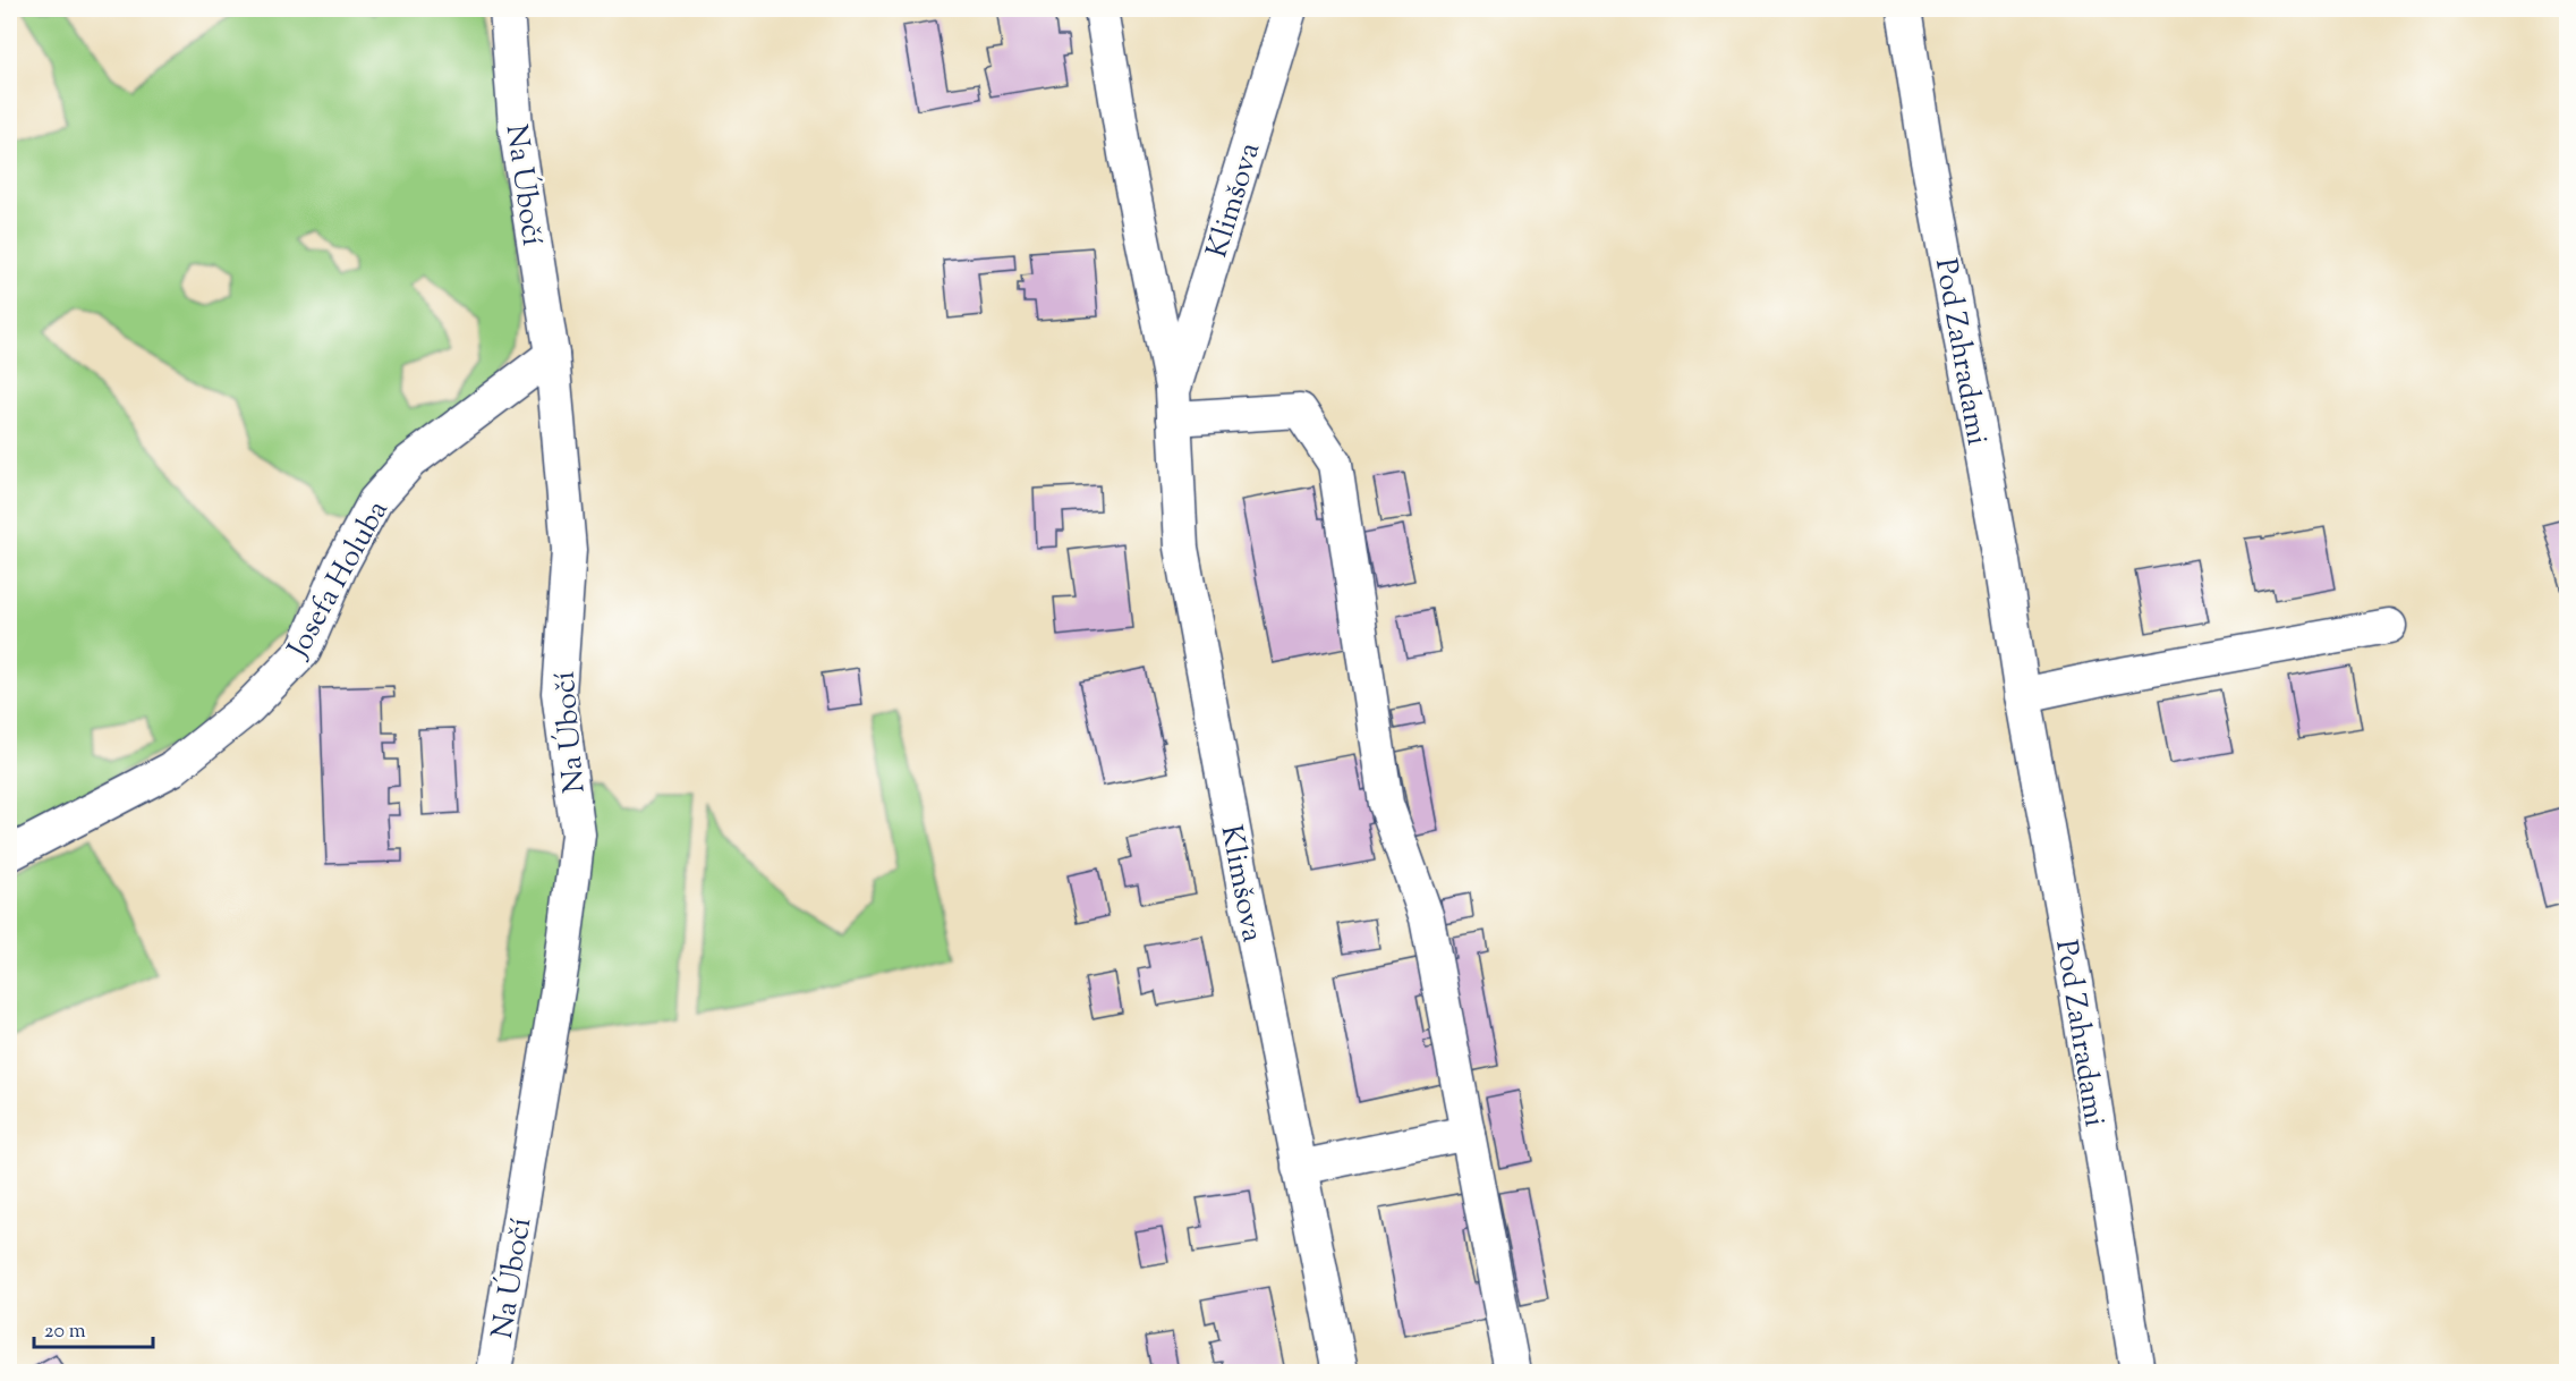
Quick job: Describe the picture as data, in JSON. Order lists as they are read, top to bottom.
{
  "streets": {
    "street": [
      "Na Úbočí",
      "Klimšova",
      "Pod Zahradami",
      "Josefa Holuba"
    ]
  },
  "crossings": [
    ["Na Úbočí", "Josefa Holuba"]
  ],
  "scale_bar": "20 m"
}
